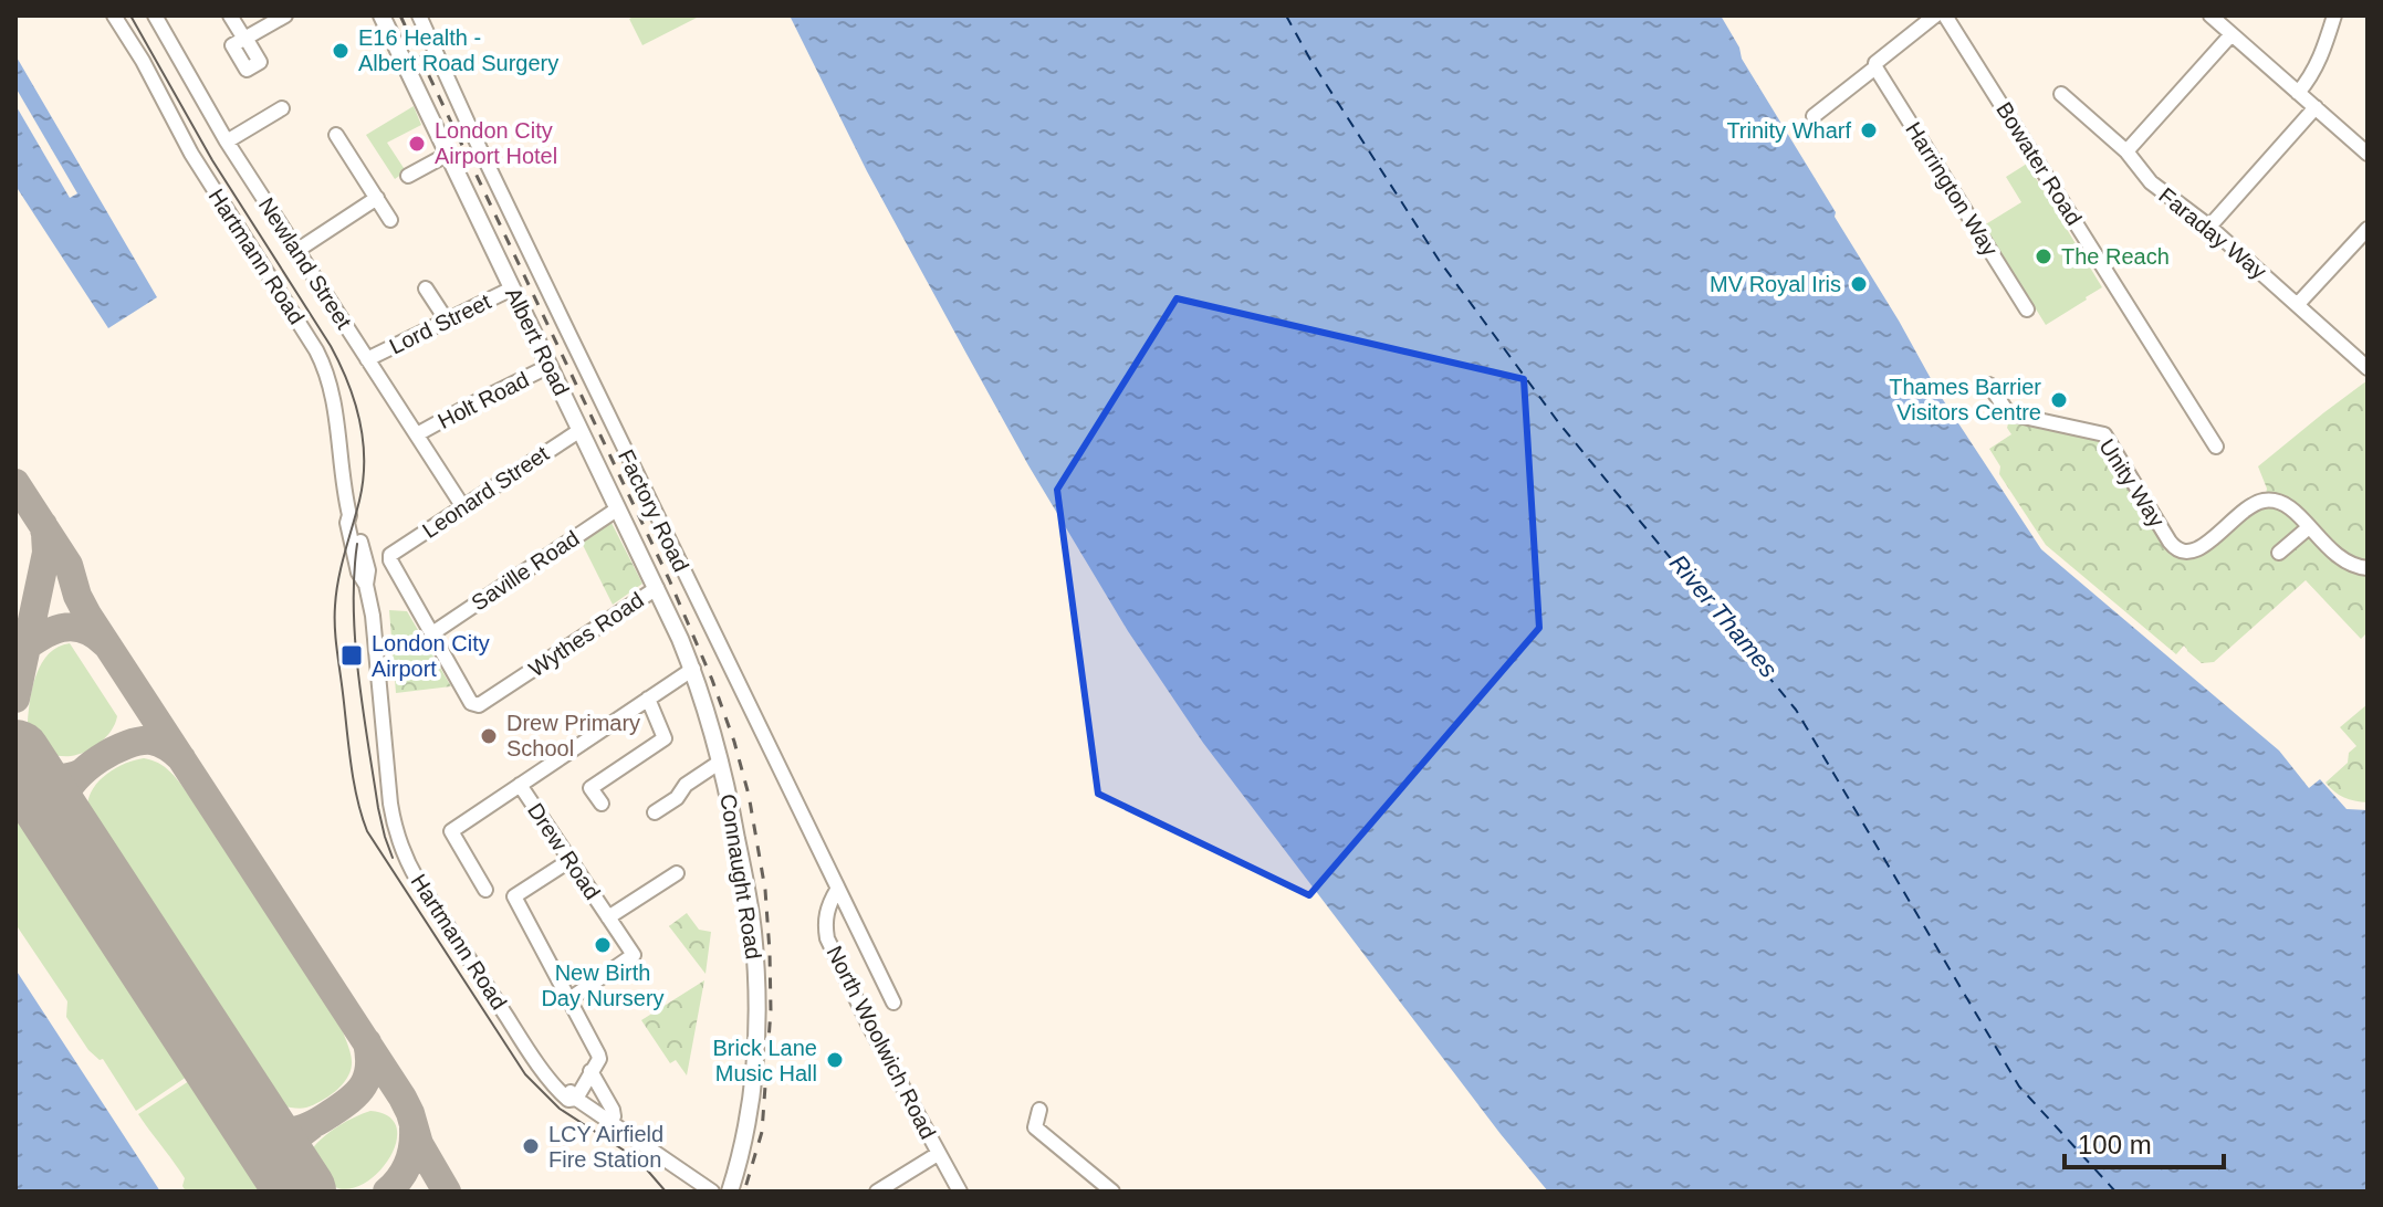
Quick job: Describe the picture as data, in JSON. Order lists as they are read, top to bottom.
{
  "streets": {
    "main road": ["Albert Road", "Connaught Road"],
    "street": [
      "Bowater Road",
      "Harrington Way",
      "Faraday Way",
      "Hartmann Road",
      "Newland Street",
      "Lord Street",
      "Holt Road",
      "Unity Way",
      "Leonard Street",
      "Factory Road",
      "Saville Road",
      "Wythes Road",
      "Drew Road",
      "North Woolwich Road"
    ]
  },
  "crossings": [
    ["Newland Street", "Lord Street"],
    ["Newland Street", "Holt Road"],
    ["Newland Street", "Leonard Street"],
    ["Lord Street", "Albert Road"],
    ["Albert Road", "Holt Road"],
    ["Albert Road", "Leonard Street"],
    ["Albert Road", "Saville Road"],
    ["Albert Road", "Wythes Road"],
    ["Albert Road", "Connaught Road"],
    ["Leonard Street", "Saville Road"],
    ["Leonard Street", "Wythes Road"],
    ["Factory Road", "North Woolwich Road"],
    ["Saville Road", "Wythes Road"]
  ],
  "water": ["River Thames"],
  "places": {
    "other": [
      "E16 Health - Albert Road Surgery",
      "Trinity Wharf",
      "London City Airport Hotel",
      "The Reach",
      "MV Royal Iris",
      "Thames Barrier Visitors Centre",
      "Drew Primary School",
      "New Birth Day Nursery",
      "Brick Lane Music Hall",
      "LCY Airfield Fire Station"
    ],
    "transit": ["London City Airport"]
  },
  "scale_bar": "100 m"
}
